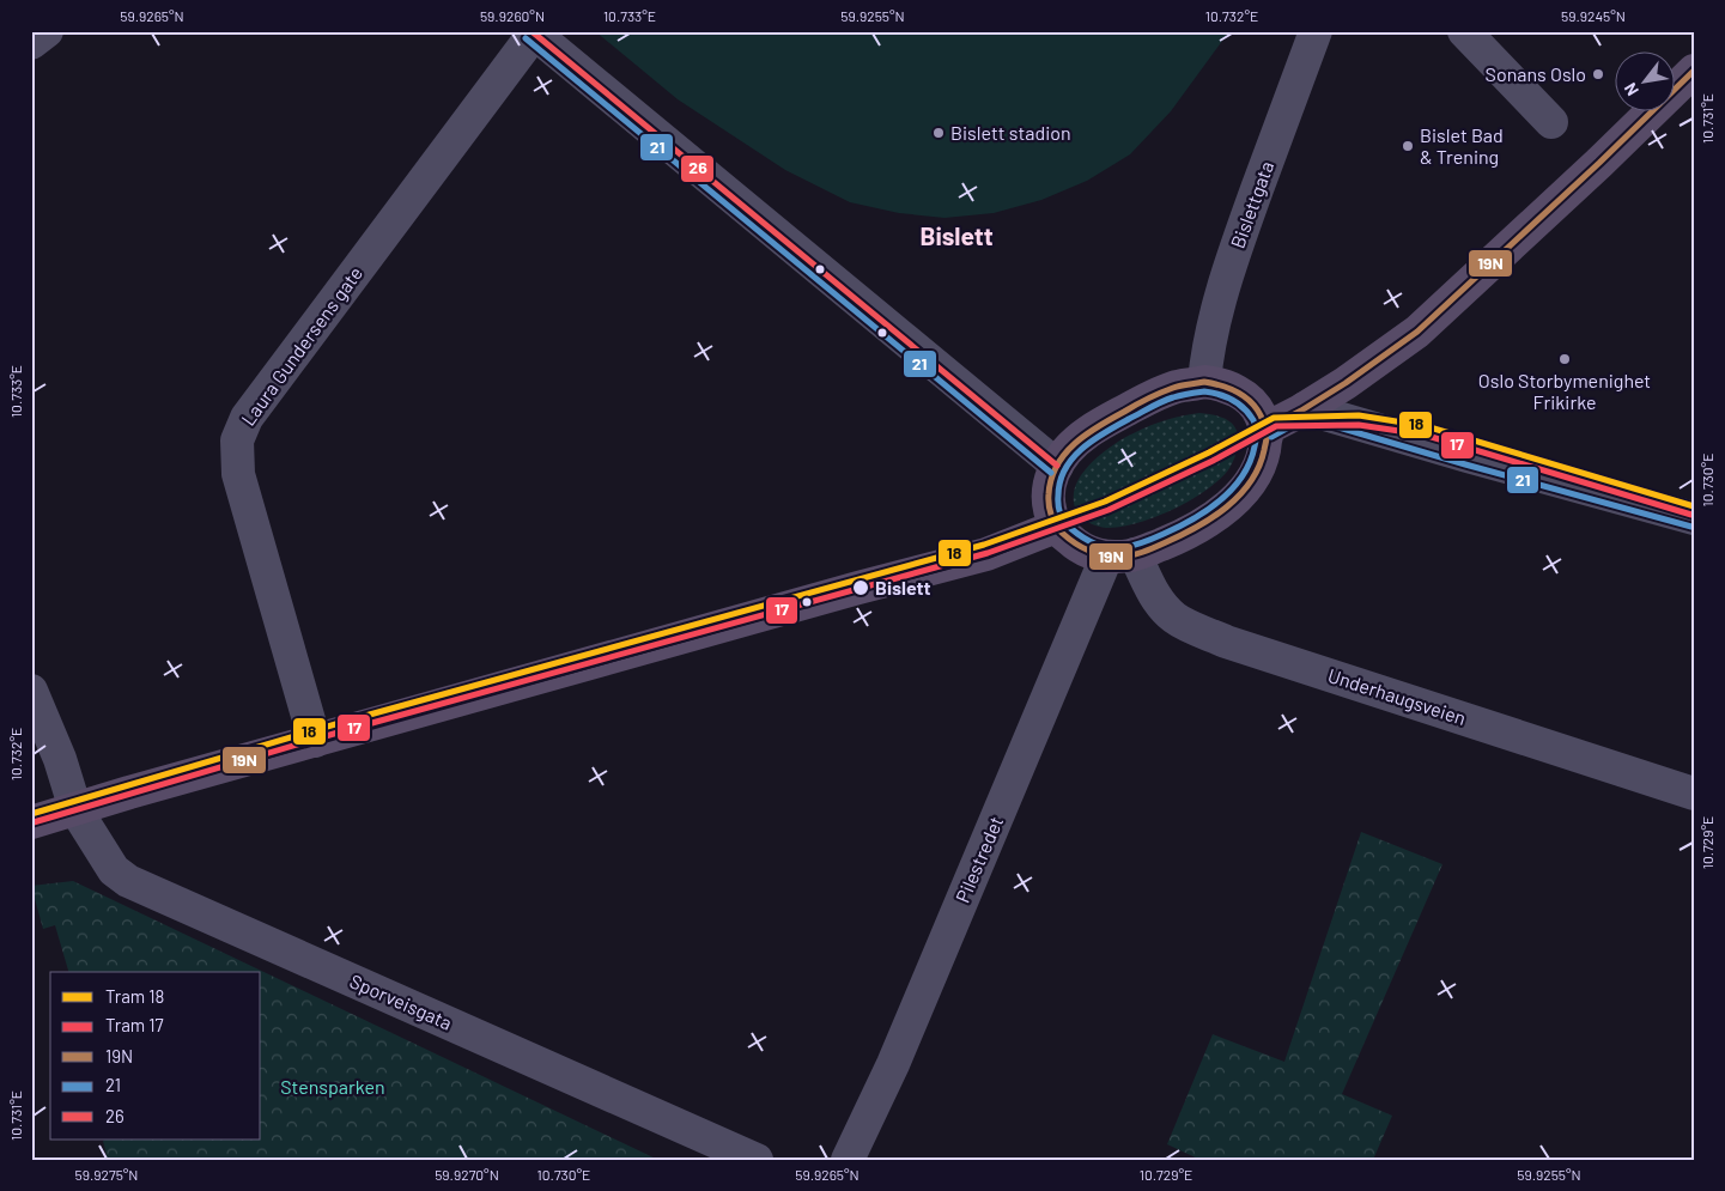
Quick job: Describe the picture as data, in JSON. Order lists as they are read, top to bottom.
{
  "streets": {
    "street": [
      "Bislettgata",
      "Laura Gundersens gate",
      "Underhaugsveien",
      "Pilestredet",
      "Sporveisgata"
    ]
  },
  "crossings": [
    ["Bislettgata", "Underhaugsveien"],
    ["Bislettgata", "Pilestredet"],
    ["Underhaugsveien", "Pilestredet"]
  ],
  "districts": ["Bislett"],
  "parks": ["Stensparken"],
  "places": [
    "Sonans Oslo",
    "Bislett stadion",
    "Bislet Bad & Trening",
    "Oslo Storbymenighet Frikirke",
    "Bislett"
  ],
  "lines": [
    "transit line 26",
    "transit line 21",
    "transit line 19N",
    "tram line 18",
    "tram line 17"
  ],
  "legend": [
    "Tram 18",
    "Tram 17",
    "19N",
    "21",
    "26"
  ],
  "north": "bottom left",
  "coordinates": [
    "59.9265°N",
    "59.9260°N",
    "10.733°E",
    "59.9255°N",
    "10.732°E",
    "59.9245°N",
    "10.731°E",
    "10.730°E",
    "10.729°E",
    "59.9275°N",
    "59.9270°N"
  ]
}
